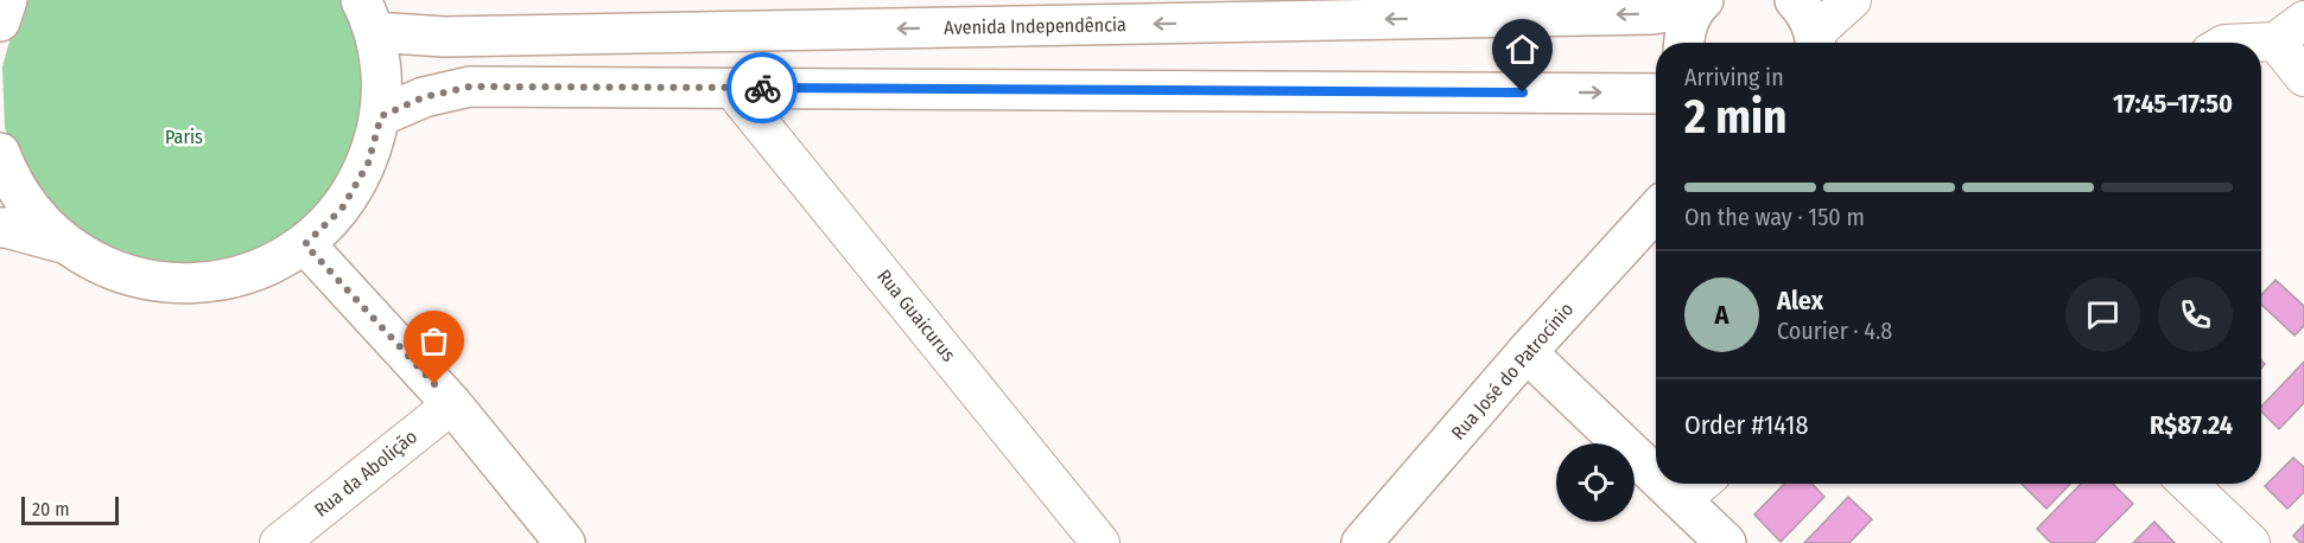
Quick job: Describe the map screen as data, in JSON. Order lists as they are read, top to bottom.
{
  "streets": {
    "street": [
      "Avenida Independência",
      "Rua Guaicurus",
      "Rua José do Patrocínio",
      "Rua da Abolição"
    ]
  },
  "parks": ["Paris"],
  "scale_bar": "20 m",
  "page": {
    "heading": ["2 min", "Arriving in", "17:45–17:50"],
    "panel": [
      "Alex",
      "Courier · 4.8",
      "Order #1418",
      "R$87.24"
    ],
    "bar": "On the way · 150 m",
    "round": "A",
    "scale": "20 m"
  }
}
